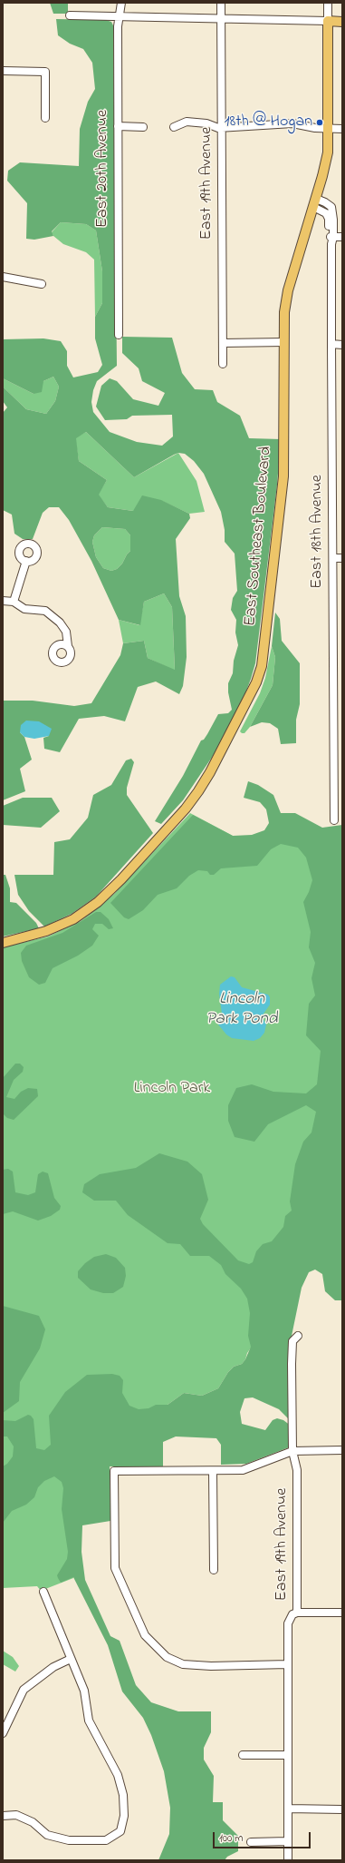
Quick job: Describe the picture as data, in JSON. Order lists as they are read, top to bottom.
{
  "streets": {
    "main road": ["East Southeast Boulevard"],
    "street": ["East 20th Avenue", "East 19th Avenue", "East 18th Avenue"]
  },
  "crossings": [
    ["East 18th Avenue", "East Southeast Boulevard"]
  ],
  "water": ["Lincoln Park Pond"],
  "parks": ["Lincoln Park"],
  "places": ["18th @ Hogan"],
  "scale_bar": "100 m"
}
